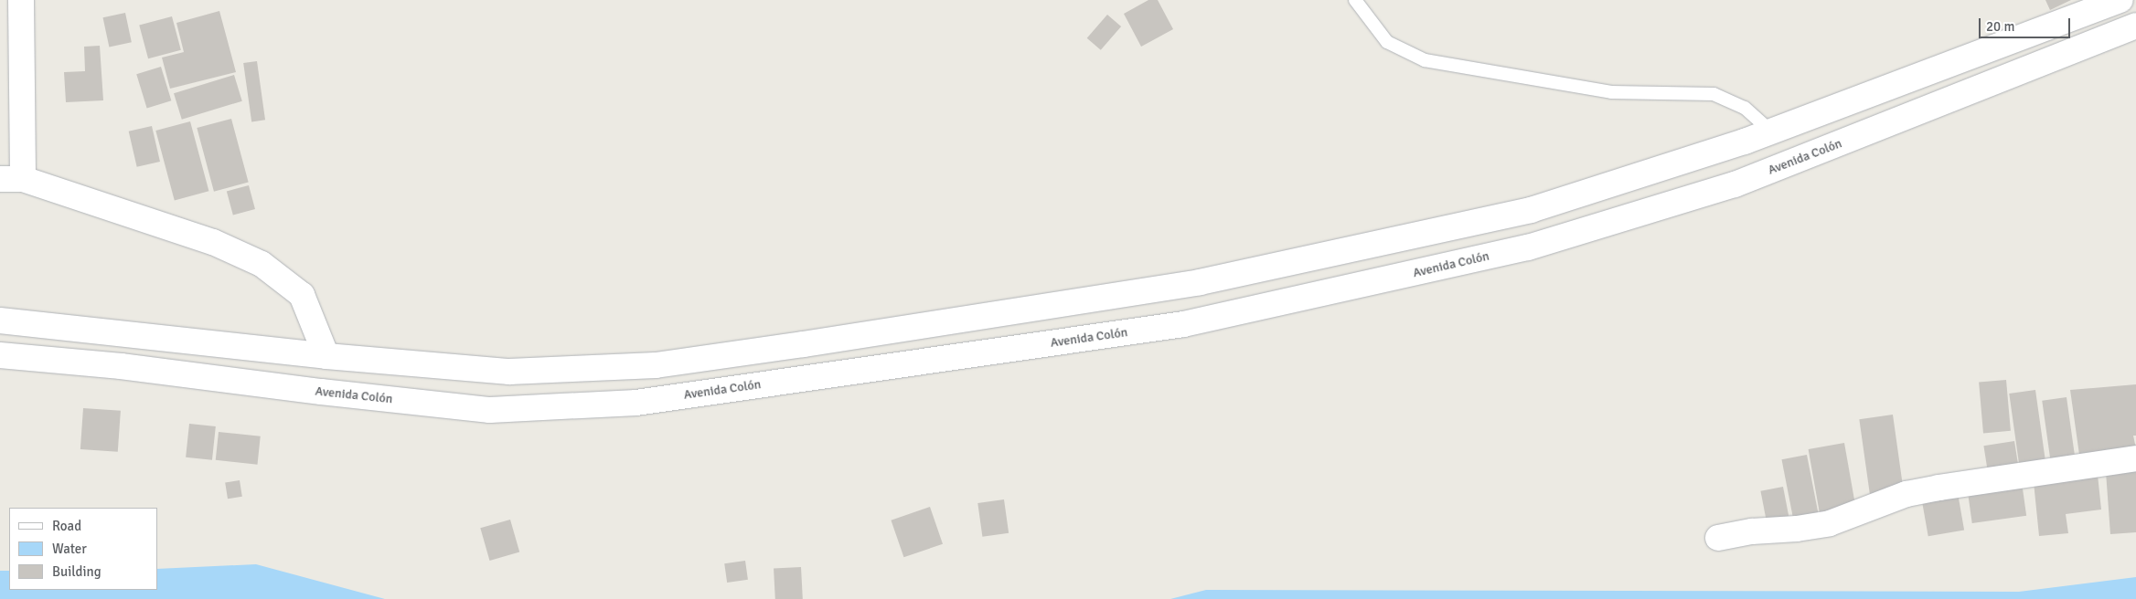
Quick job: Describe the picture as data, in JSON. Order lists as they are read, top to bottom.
{
  "streets": {
    "main road": ["Avenida Colón"]
  },
  "legend": ["Road", "Water", "Building"],
  "scale_bar": "20 m"
}
